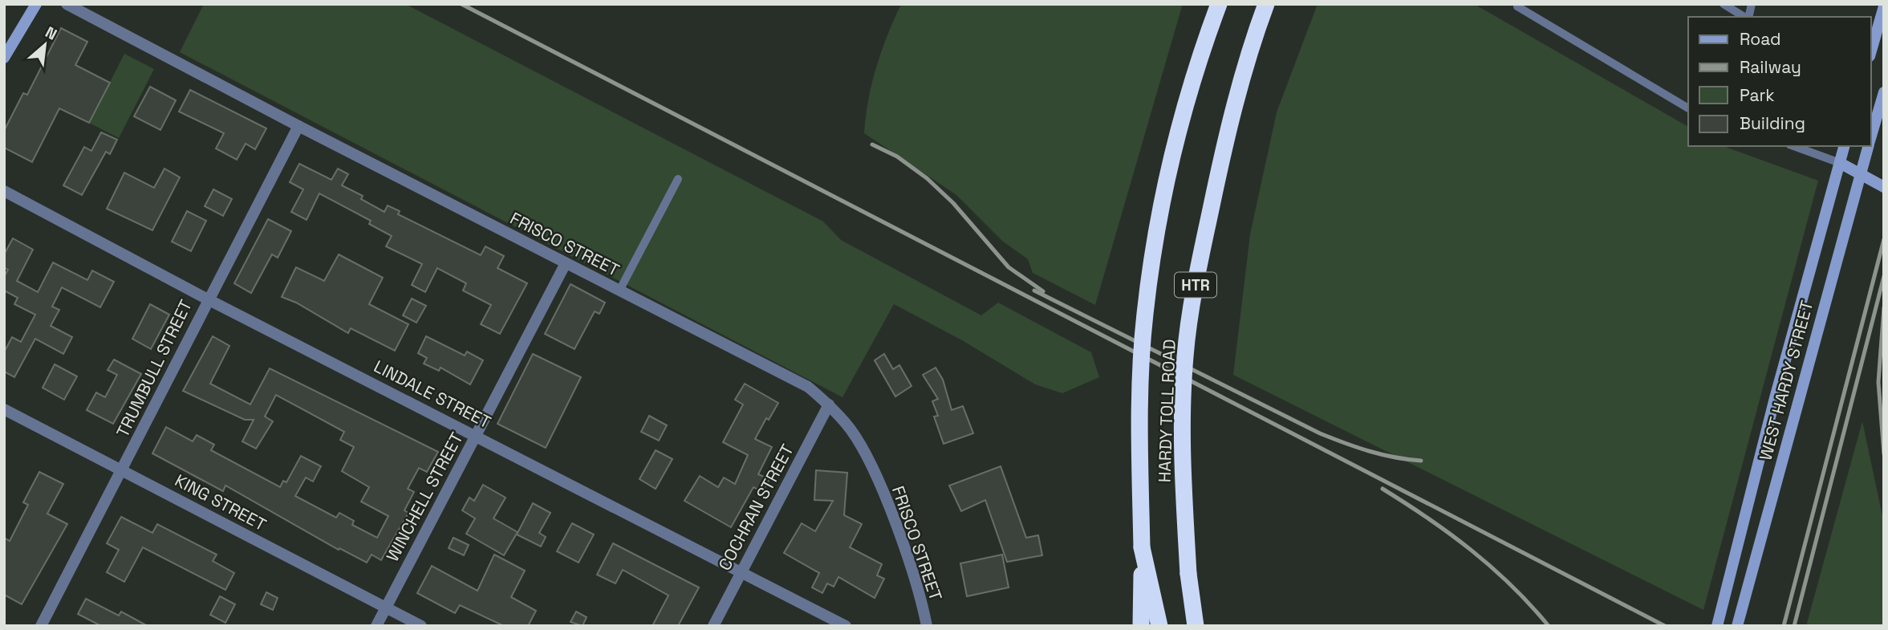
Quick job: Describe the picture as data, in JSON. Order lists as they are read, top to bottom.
{
  "streets": {
    "highway": ["HTR", "HARDY TOLL ROAD"],
    "main road": ["WEST HARDY STREET"],
    "street": [
      "FRISCO STREET",
      "TRUMBULL STREET",
      "LINDALE STREET",
      "WINCHELL STREET",
      "KING STREET",
      "COCHRAN STREET"
    ]
  },
  "crossings": [
    ["FRISCO STREET", "TRUMBULL STREET"],
    ["FRISCO STREET", "WINCHELL STREET"],
    ["FRISCO STREET", "COCHRAN STREET"],
    ["TRUMBULL STREET", "LINDALE STREET"],
    ["TRUMBULL STREET", "KING STREET"],
    ["LINDALE STREET", "WINCHELL STREET"],
    ["LINDALE STREET", "COCHRAN STREET"],
    ["WINCHELL STREET", "KING STREET"]
  ],
  "legend": [
    "Road",
    "Railway",
    "Park",
    "Building"
  ],
  "north": "top right"
}
